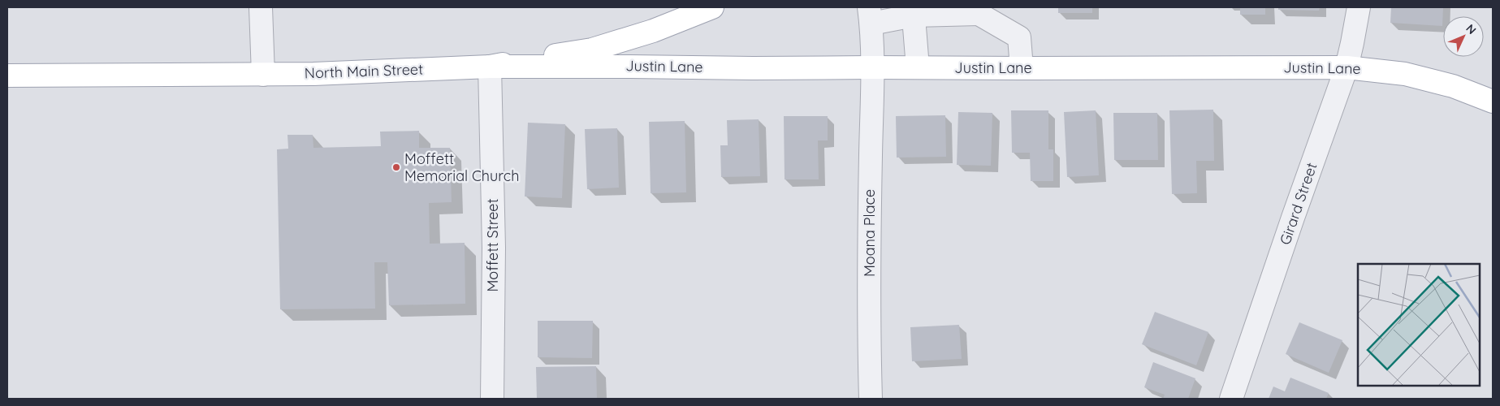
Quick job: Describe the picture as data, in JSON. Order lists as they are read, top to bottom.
{
  "streets": {
    "main road": ["Justin Lane", "North Main Street"],
    "street": ["Girard Street", "Moana Place", "Moffett Street"]
  },
  "crossings": [
    ["Justin Lane", "North Main Street"],
    ["Justin Lane", "Girard Street"],
    ["Justin Lane", "Moana Place"],
    ["Justin Lane", "Moffett Street"],
    ["North Main Street", "Moffett Street"]
  ],
  "places": ["Moffett Memorial Church"],
  "north": "top right"
}
